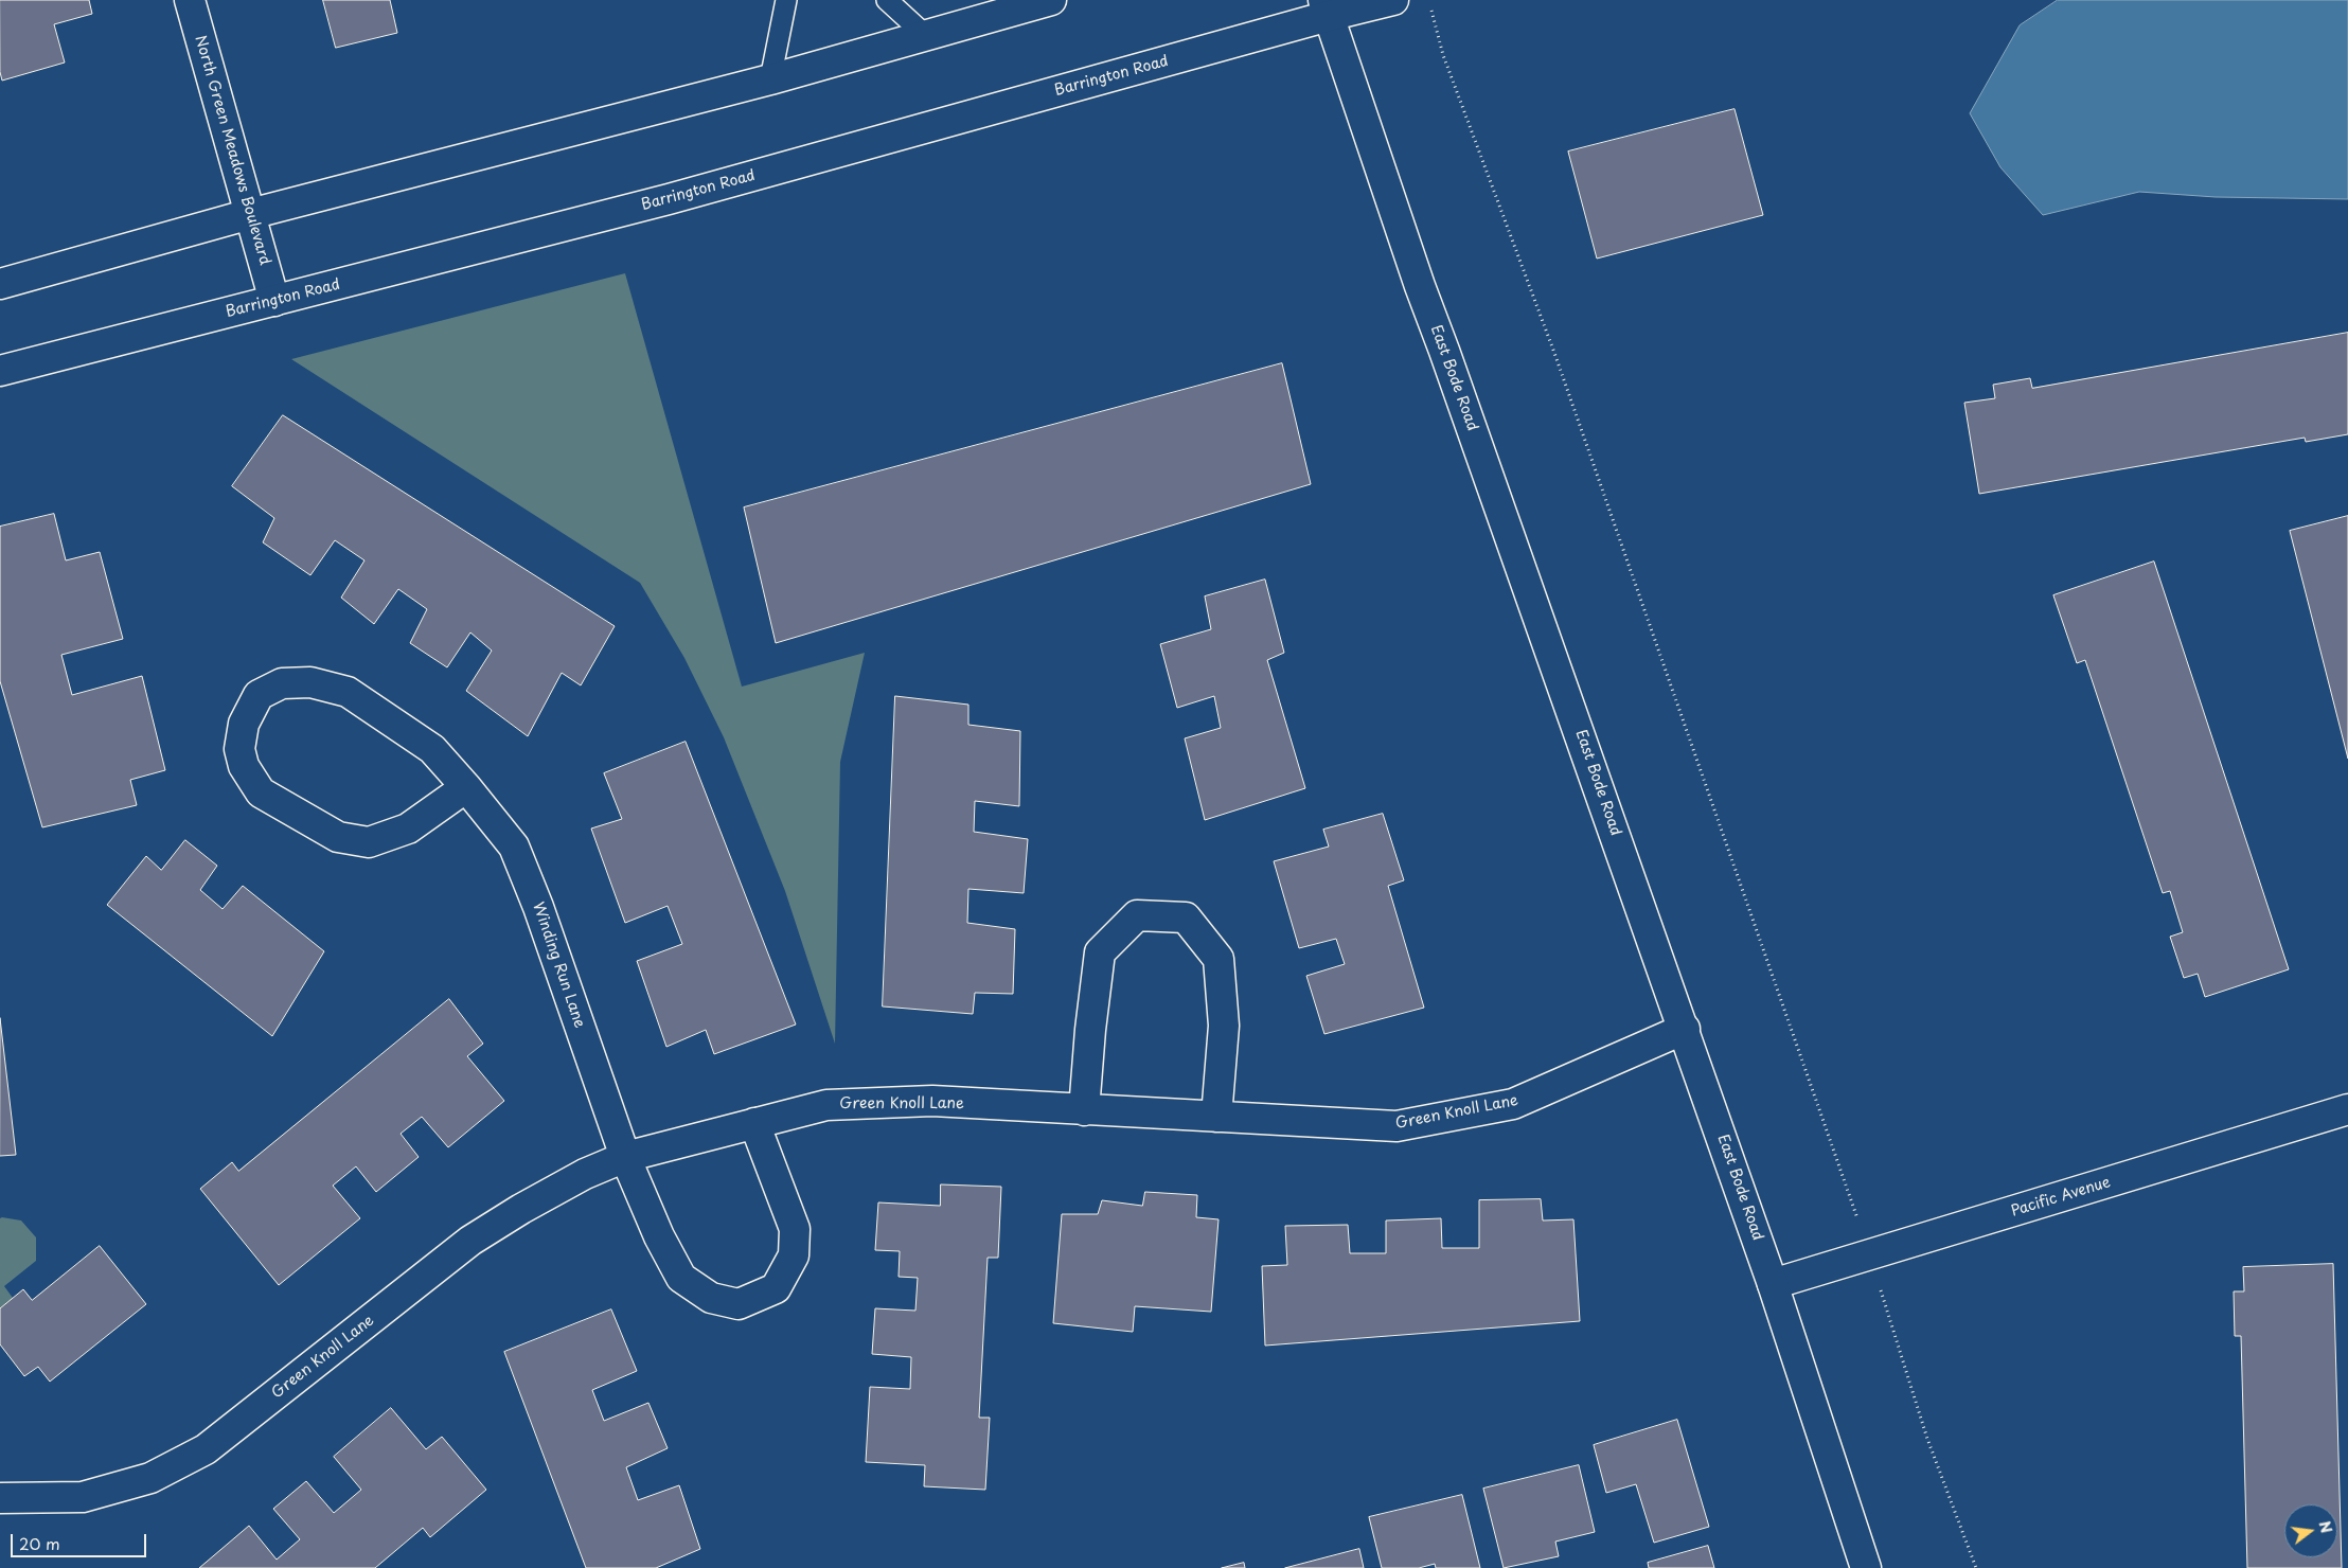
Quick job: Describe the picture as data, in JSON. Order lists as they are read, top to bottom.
{
  "streets": {
    "street": [
      "Barrington Road",
      "North Green Meadows Boulevard",
      "East Bode Road",
      "Winding Run Lane",
      "Green Knoll Lane",
      "Pacific Avenue"
    ]
  },
  "crossings": [
    ["Barrington Road", "North Green Meadows Boulevard"],
    ["Barrington Road", "East Bode Road"],
    ["East Bode Road", "Green Knoll Lane"],
    ["East Bode Road", "Pacific Avenue"],
    ["Winding Run Lane", "Green Knoll Lane"]
  ],
  "scale_bar": "20 m",
  "north": "right"
}
